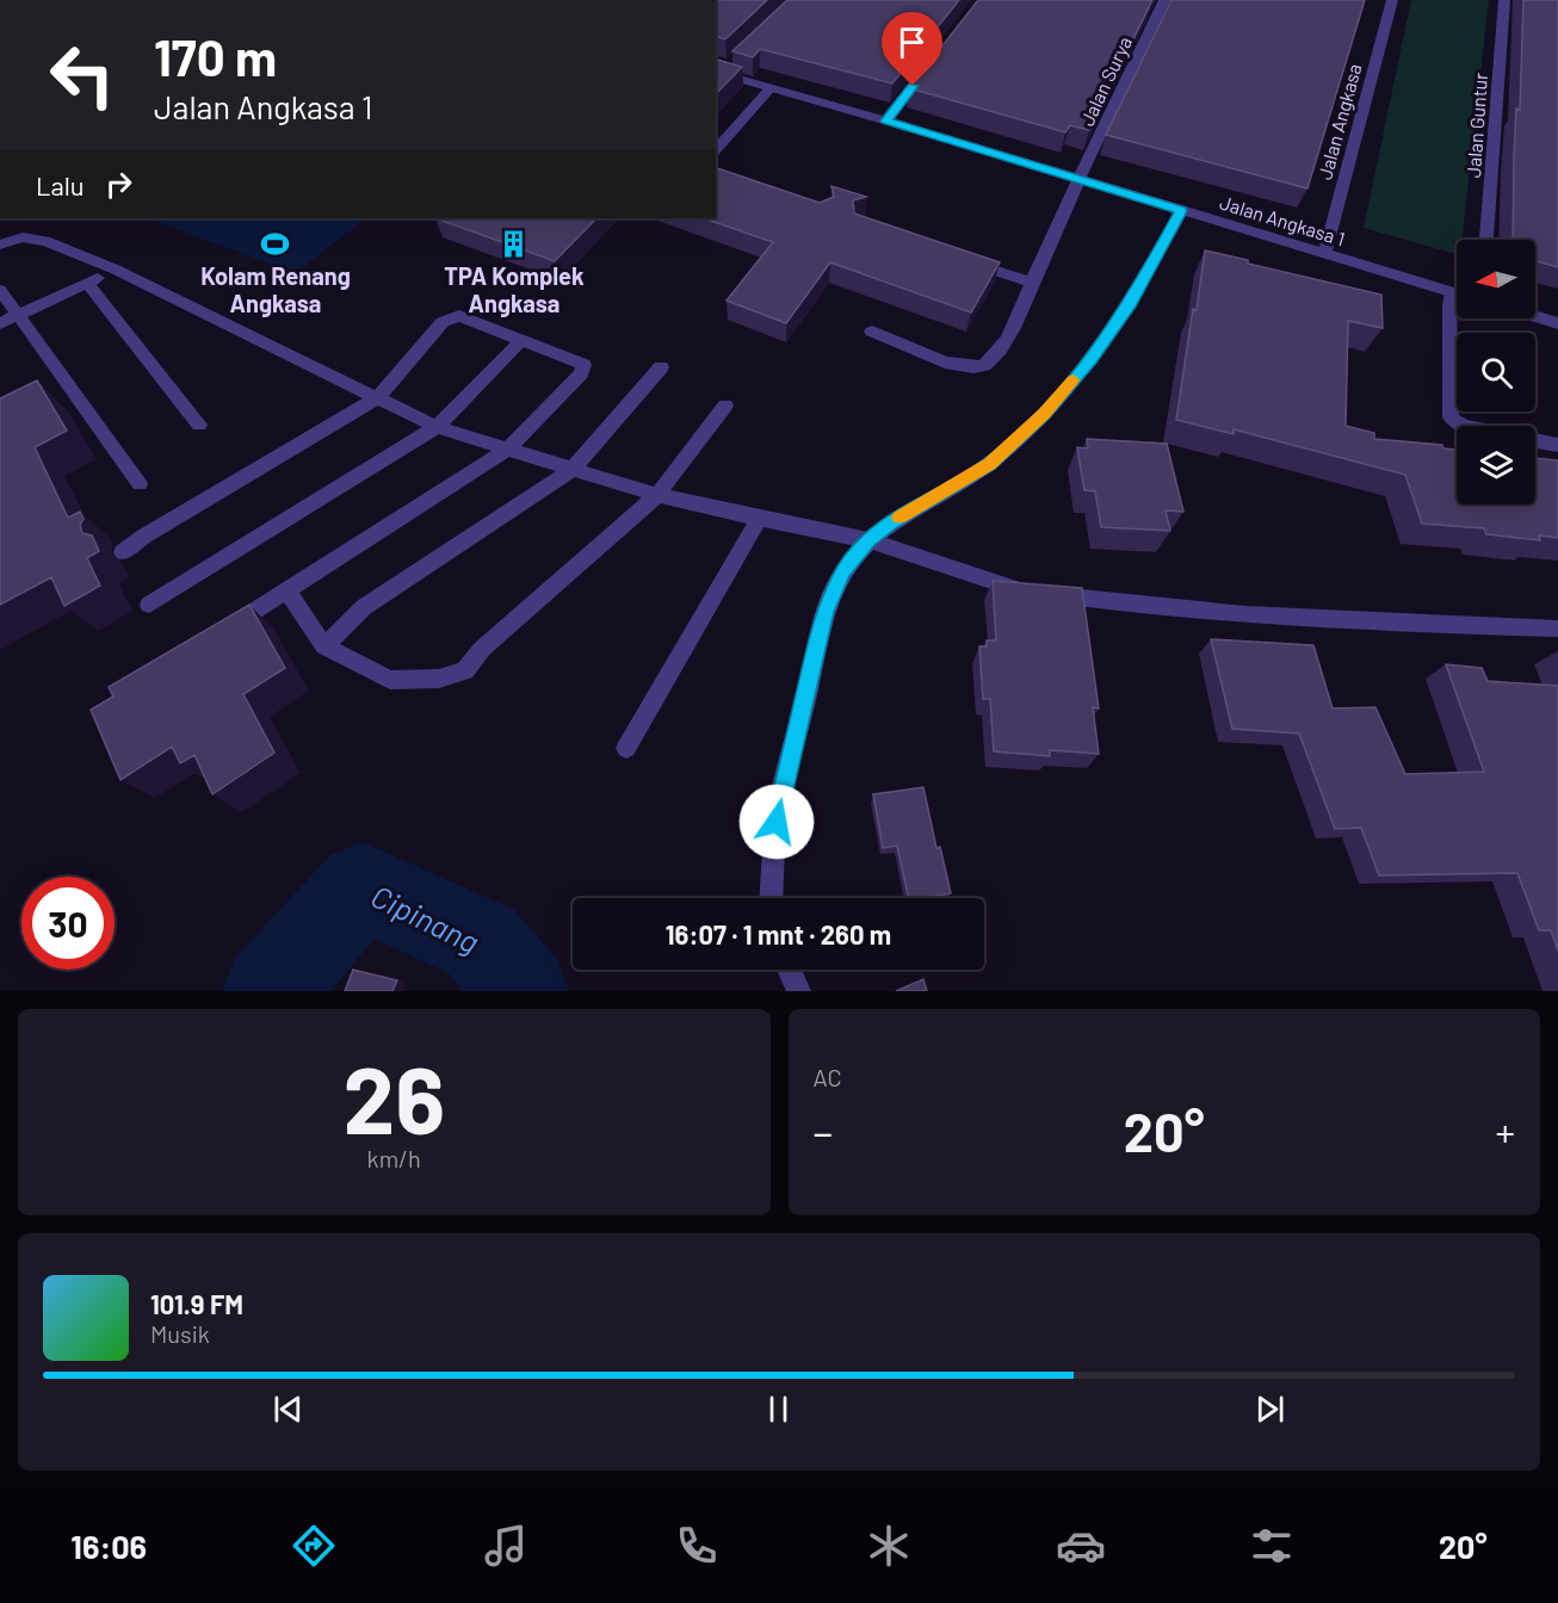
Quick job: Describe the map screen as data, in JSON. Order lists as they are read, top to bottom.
{
  "streets": {
    "street": [
      "Jalan Surya",
      "Jalan Angkasa",
      "Jalan Guntur",
      "Jalan Angkasa 1"
    ]
  },
  "crossings": [
    ["Jalan Surya", "Jalan Angkasa 1"],
    ["Jalan Angkasa", "Jalan Angkasa 1"]
  ],
  "water": ["Cipinang"],
  "places": {
    "building": ["TPA Komplek Angkasa"],
    "sports": ["Kolam Renang Angkasa"]
  },
  "north": "left",
  "page": {
    "turn": ["170 m", "Jalan Angkasa 1"],
    "then": "Lalu",
    "limit": "30",
    "trip": "16:07 · 1 mnt · 260 m",
    "tile": [
      ["26", "km/h"],
      "AC"
    ],
    "heat": ["−", "20°", "+"],
    "song": ["101.9 FM", "Musik"],
    "tabs": ["16:06", "20°"]
  }
}
